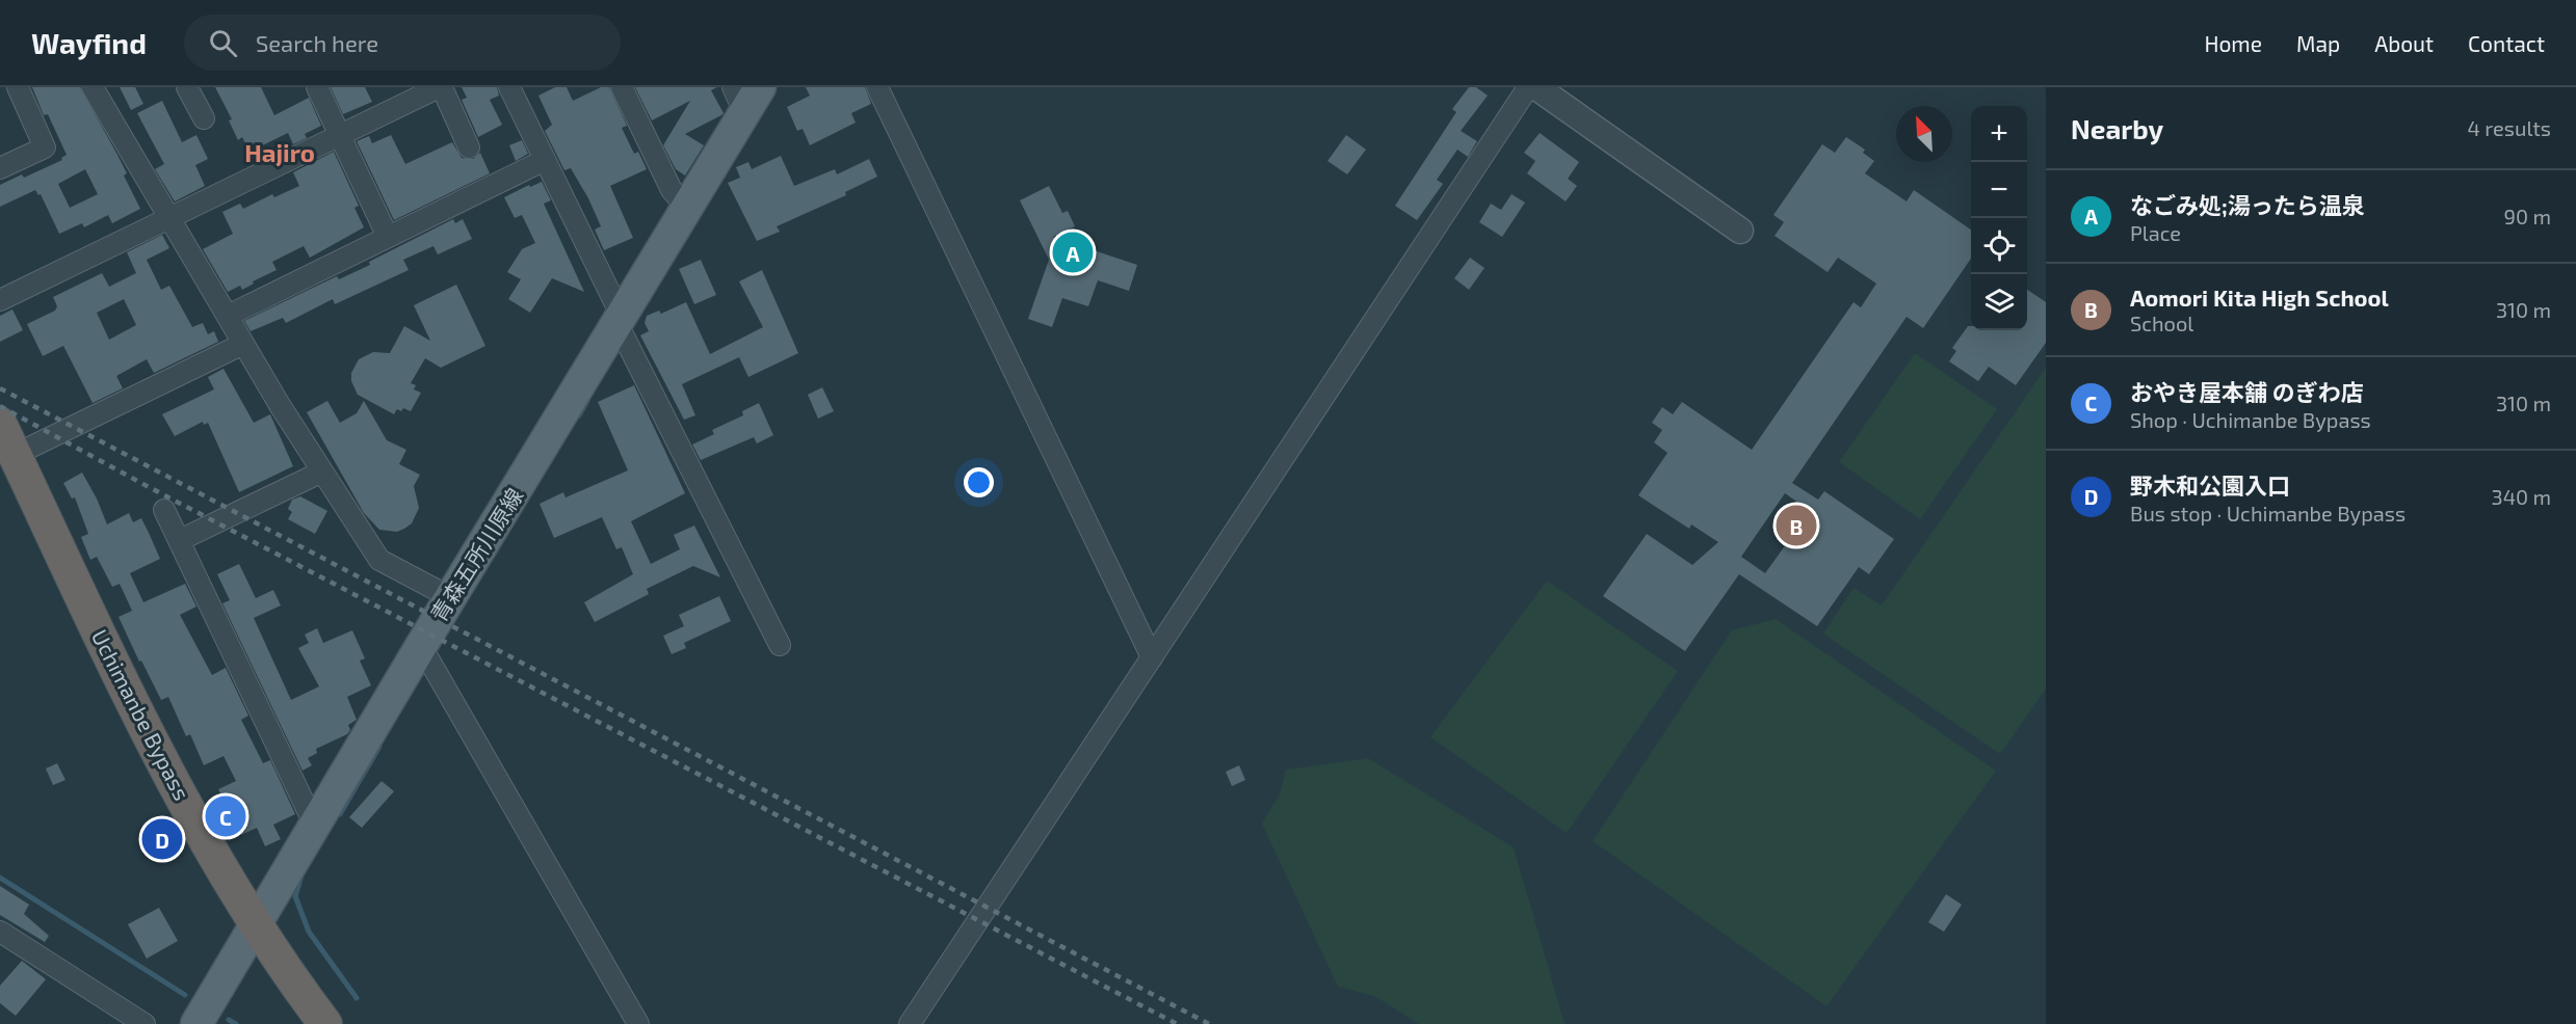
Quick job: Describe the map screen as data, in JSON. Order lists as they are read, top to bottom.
{
  "streets": {
    "highway": ["Uchimanbe Bypass"],
    "main road": ["青森五所川原線"]
  },
  "crossings": [
    ["青森五所川原線", "Uchimanbe Bypass"]
  ],
  "districts": ["Hajiro"],
  "north": "top left",
  "page": {
    "header": "Wayfind",
    "search": "Search here",
    "nav": [
      "Home",
      "Map",
      "About",
      "Contact"
    ],
    "heading": ["Nearby", "4 results"],
    "map_buttons": ["+", "−"],
    "list": [
      {
        "mark": "A",
        "name": "なごみ処;湯ったら温泉",
        "note": "Place",
        "value": "90 m"
      },
      {
        "mark": "B",
        "name": "Aomori Kita High School",
        "note": "School",
        "value": "310 m"
      },
      {
        "mark": "C",
        "name": "おやき屋本舗 のぎわ店",
        "note": "Shop · Uchimanbe Bypass",
        "value": "310 m"
      },
      {
        "mark": "D",
        "name": "野木和公園入口",
        "note": "Bus stop · Uchimanbe Bypass",
        "value": "340 m"
      }
    ],
    "pins": [
      "A",
      "B",
      "C",
      "D"
    ]
  }
}
